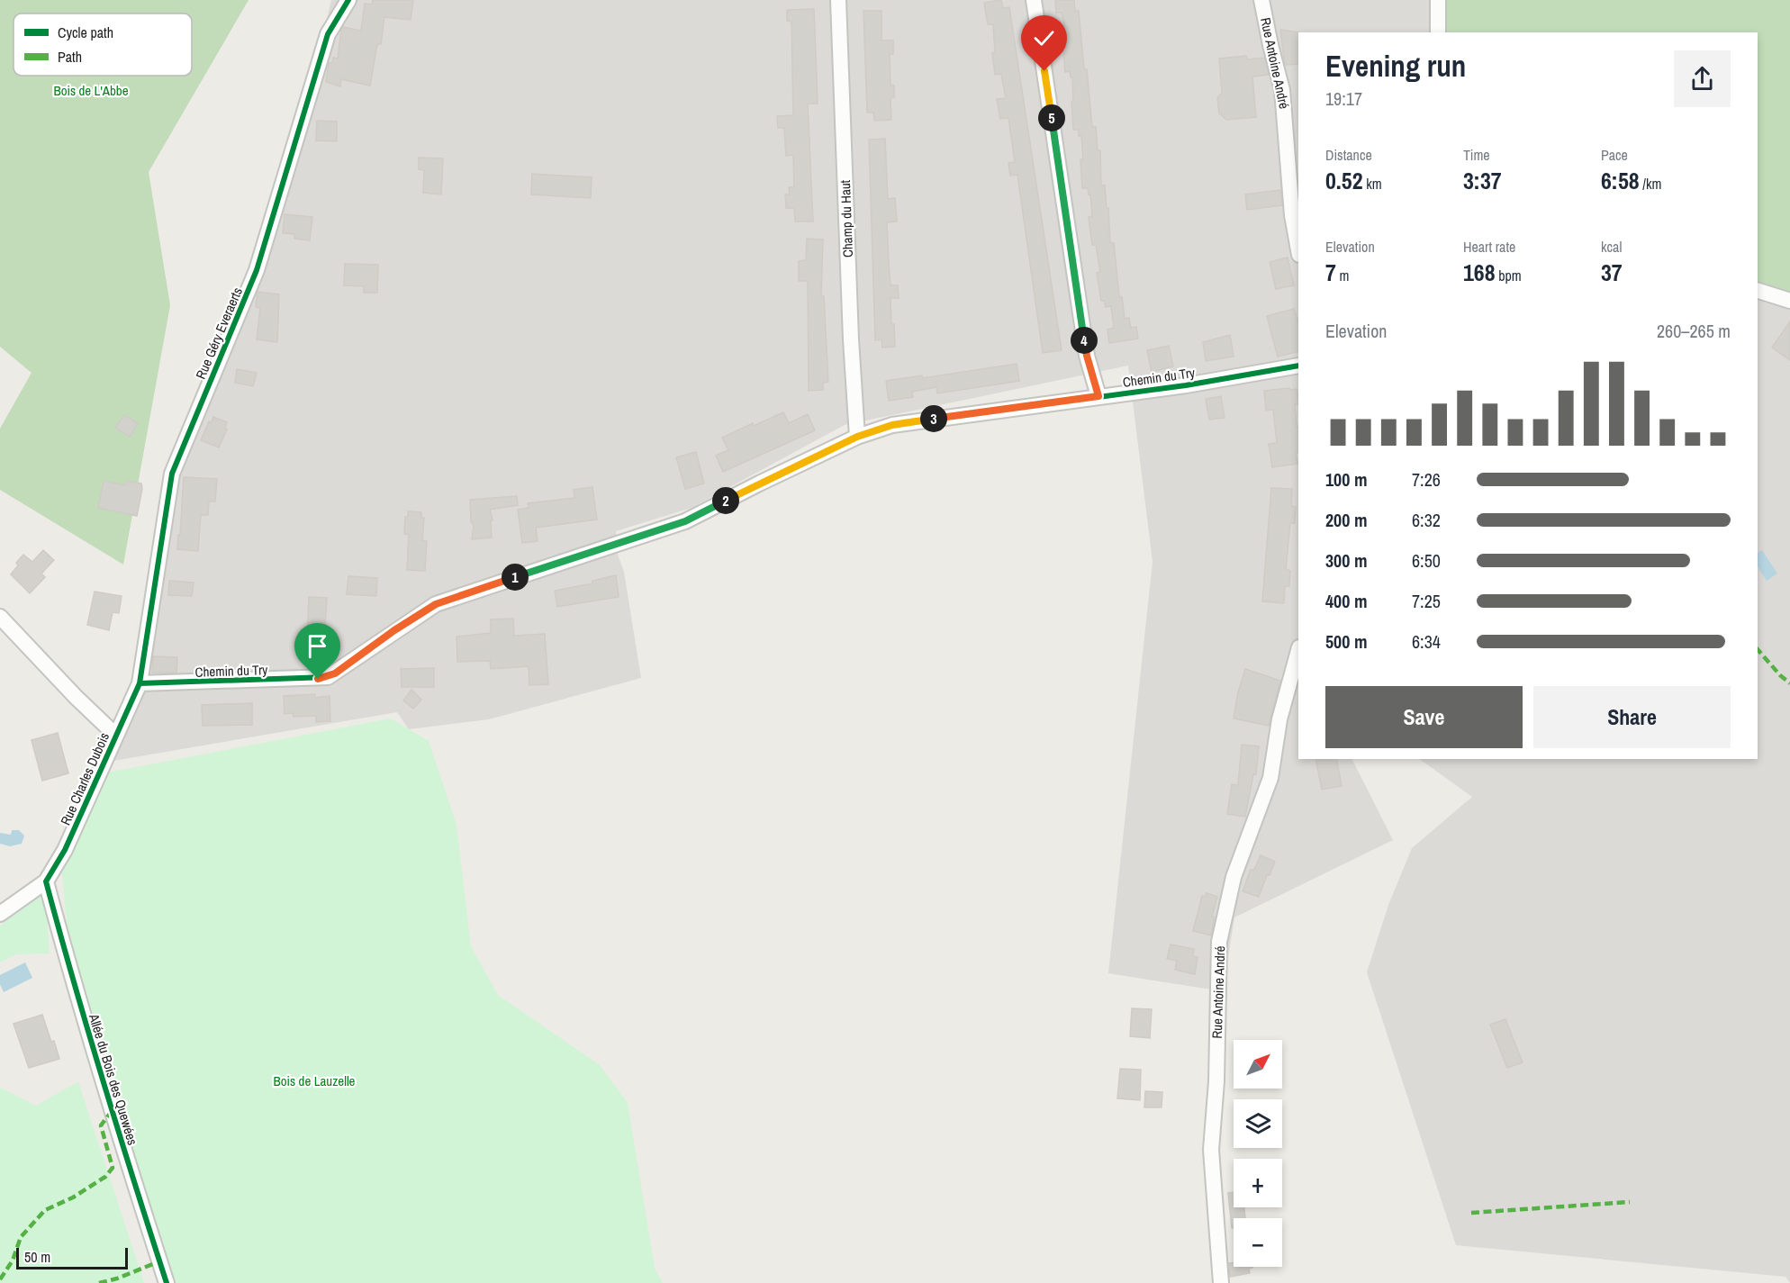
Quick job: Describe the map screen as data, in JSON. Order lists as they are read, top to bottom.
{
  "streets": {
    "street": [
      "Rue Antoine André",
      "Champ du Haut",
      "Rue Géry Everaerts",
      "Chemin du Try",
      "Rue Charles Dubois",
      "Allée du Bois des Quewées"
    ]
  },
  "crossings": [
    ["Champ du Haut", "Chemin du Try"],
    ["Rue Géry Everaerts", "Chemin du Try"],
    ["Rue Géry Everaerts", "Rue Charles Dubois"],
    ["Chemin du Try", "Rue Charles Dubois"],
    ["Rue Charles Dubois", "Allée du Bois des Quewées"]
  ],
  "parks": ["Bois de L'Abbe", "Bois de Lauzelle"],
  "legend": ["Cycle path", "Path"],
  "scale_bar": "50 m",
  "north": "top right",
  "page": {
    "heading": ["Evening run", "19:17"],
    "pins": [
      "5",
      "4",
      "3",
      "2",
      "1"
    ],
    "stats": [
      ["Distance", "0.52 km"],
      ["Time", "3:37"],
      ["Pace", "6:58 /km"],
      ["Elevation", "7 m"],
      ["Heart rate", "168 bpm"],
      ["kcal", "37"]
    ],
    "chart": ["Elevation", "260–265 m"],
    "list": [
      {
        "name": "100 m",
        "note": "7:26"
      },
      {
        "name": "200 m",
        "note": "6:32"
      },
      {
        "name": "300 m",
        "note": "6:50"
      },
      {
        "name": "400 m",
        "note": "7:25"
      },
      {
        "name": "500 m",
        "note": "6:34"
      }
    ],
    "buttons": ["Save", "Share"],
    "map_buttons": ["+", "−"],
    "scale": "50 m"
  }
}
